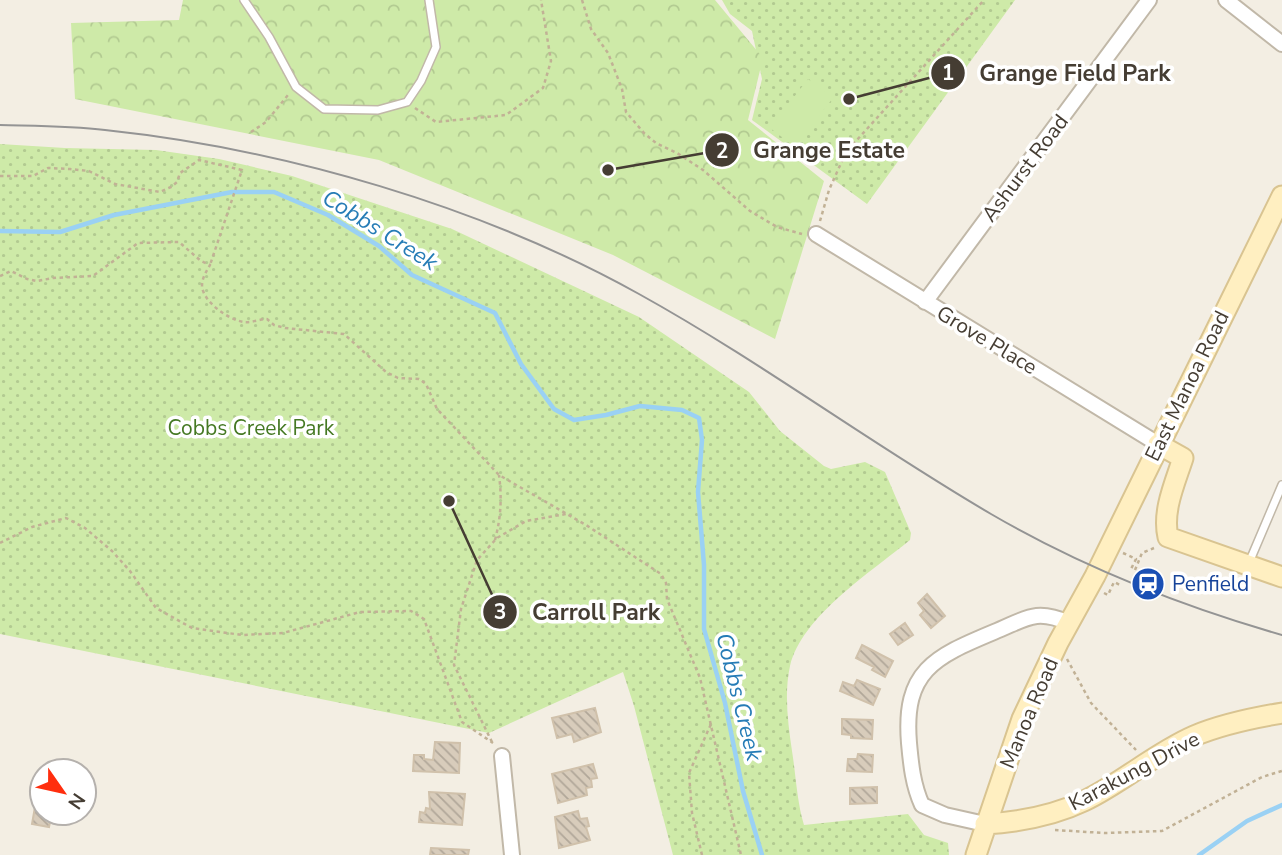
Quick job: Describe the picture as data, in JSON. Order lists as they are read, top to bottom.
{
  "streets": {
    "main road": ["East Manoa Road", "Manoa Road", "Karakung Drive"],
    "street": ["Ashurst Road", "Grove Place"]
  },
  "crossings": [
    ["Ashurst Road", "Grove Place"],
    ["Grove Place", "East Manoa Road"],
    ["East Manoa Road", "Manoa Road"],
    ["Manoa Road", "Karakung Drive"]
  ],
  "water": ["Cobbs Creek"],
  "parks": ["Cobbs Creek Park"],
  "places": {
    "other": ["Grange Field Park", "Grange Estate", "Carroll Park"],
    "station": ["Penfield"]
  },
  "north": "bottom right"
}
